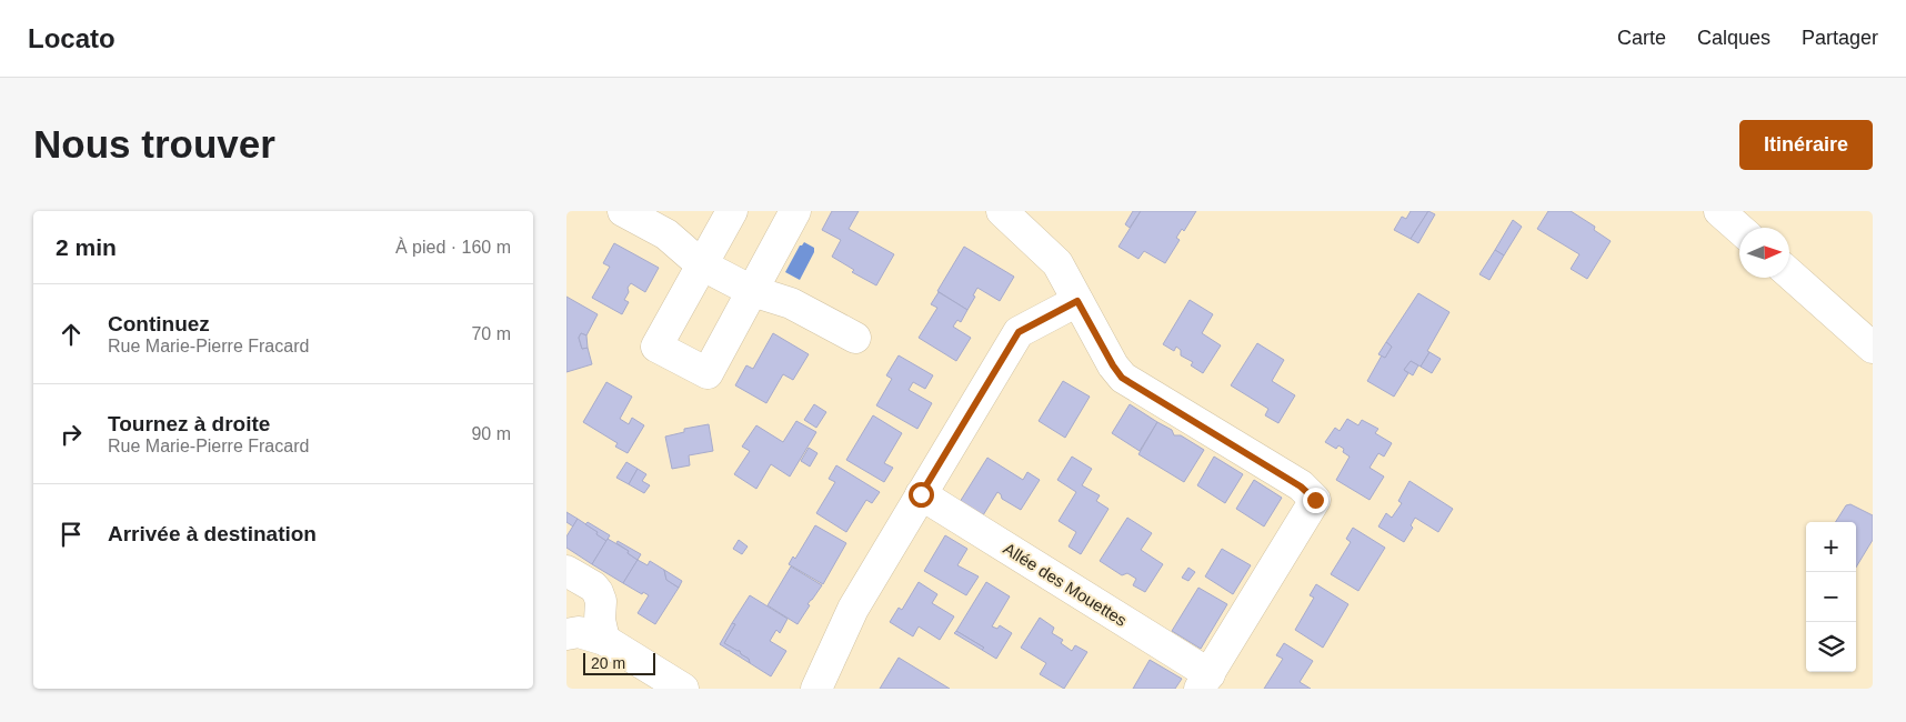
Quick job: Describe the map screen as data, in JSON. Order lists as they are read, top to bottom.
{
  "streets": {
    "street": ["Allée des Mouettes"]
  },
  "scale_bar": "20 m",
  "north": "right",
  "page": {
    "header": "Locato",
    "nav": ["Carte", "Calques", "Partager"],
    "buttons": "Itinéraire",
    "title": "Nous trouver",
    "heading": ["2 min", "À pied · 160 m"],
    "list": [
      ["Continuez", "Rue Marie-Pierre Fracard", "70 m"],
      ["Tournez à droite", "Rue Marie-Pierre Fracard", "90 m"],
      "Arrivée à destination"
    ],
    "map_buttons": ["+", "−"],
    "scale": "20 m"
  }
}
